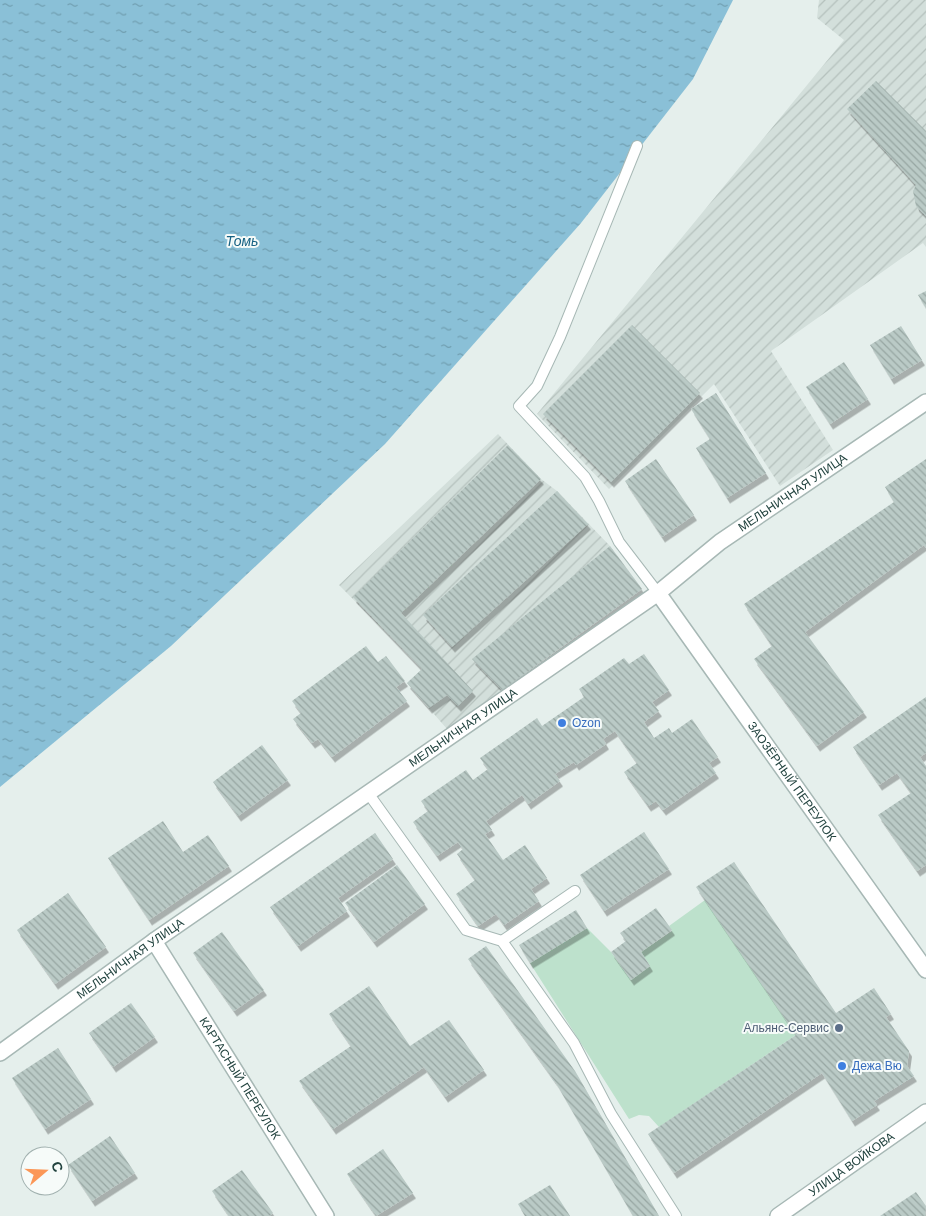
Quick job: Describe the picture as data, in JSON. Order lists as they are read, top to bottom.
{
  "streets": {
    "street": [
      "МЕЛЬНИЧНАЯ УЛИЦА",
      "ЗАОЗЁРНЫЙ ПЕРЕУЛОК",
      "КАРТАСНЫЙ ПЕРЕУЛОК",
      "УЛИЦА ВОЙКОВА"
    ]
  },
  "crossings": [
    ["МЕЛЬНИЧНАЯ УЛИЦА", "ЗАОЗЁРНЫЙ ПЕРЕУЛОК"],
    ["МЕЛЬНИЧНАЯ УЛИЦА", "КАРТАСНЫЙ ПЕРЕУЛОК"]
  ],
  "water": ["Томь"],
  "places": ["Ozon", "Альянс-Сервис", "Дежа Вю"],
  "north": "right"
}
